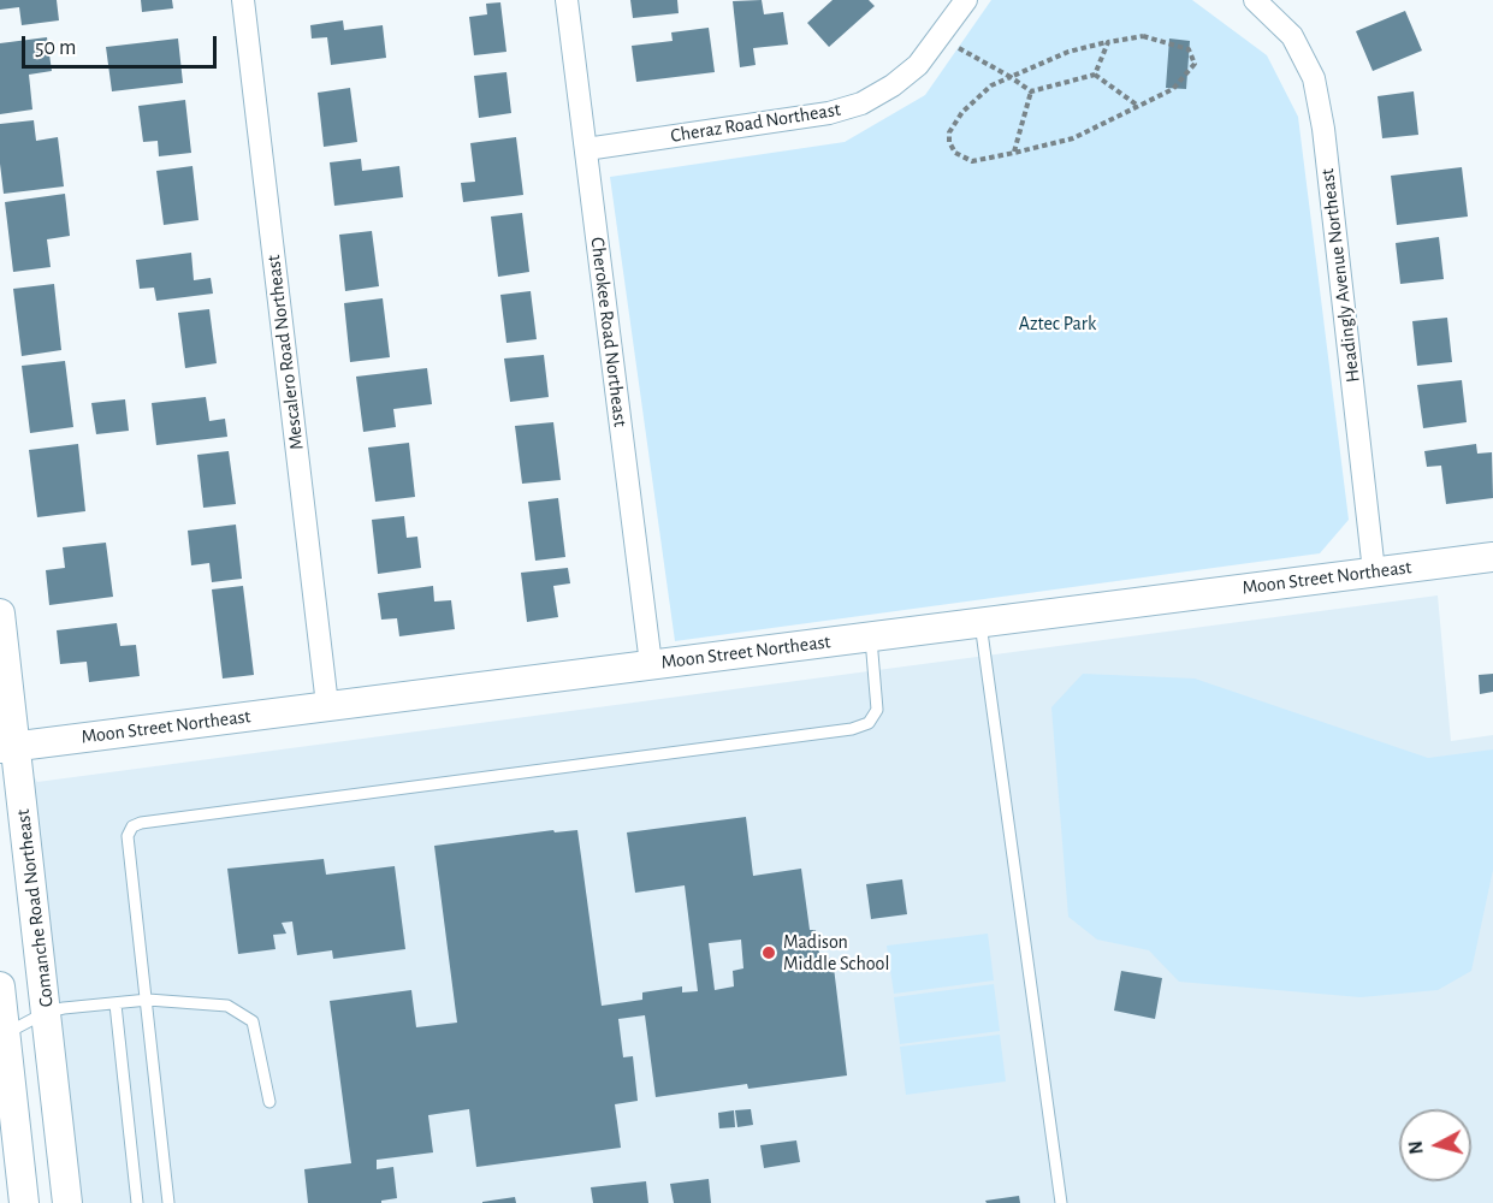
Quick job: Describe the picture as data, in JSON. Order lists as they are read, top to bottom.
{
  "streets": {
    "street": [
      "Cheraz Road Northeast",
      "Headingly Avenue Northeast",
      "Cherokee Road Northeast",
      "Mescalero Road Northeast",
      "Moon Street Northeast",
      "Comanche Road Northeast"
    ]
  },
  "crossings": [
    ["Cheraz Road Northeast", "Cherokee Road Northeast"],
    ["Headingly Avenue Northeast", "Moon Street Northeast"],
    ["Cherokee Road Northeast", "Moon Street Northeast"],
    ["Mescalero Road Northeast", "Moon Street Northeast"],
    ["Moon Street Northeast", "Comanche Road Northeast"]
  ],
  "parks": ["Aztec Park"],
  "places": ["Madison Middle School"],
  "scale_bar": "50 m",
  "north": "left"
}
